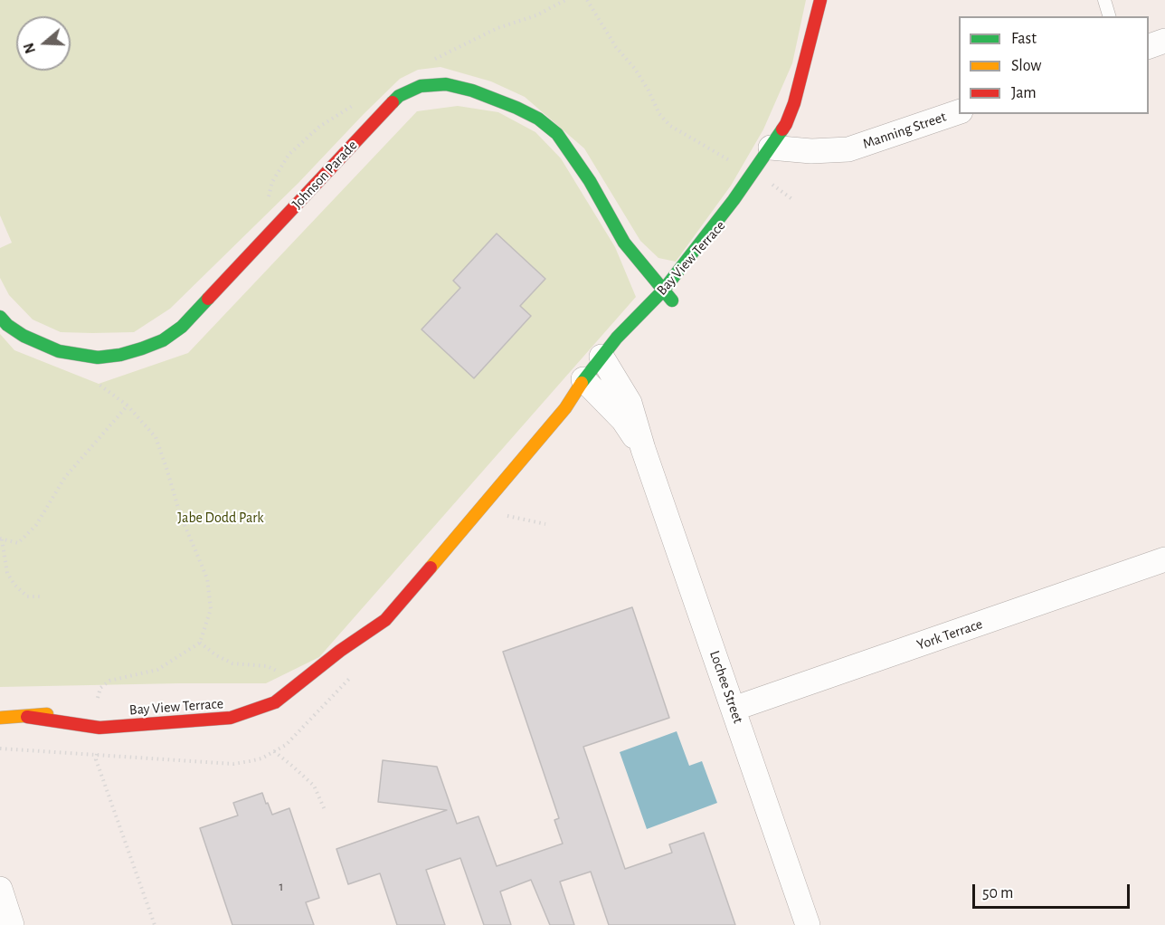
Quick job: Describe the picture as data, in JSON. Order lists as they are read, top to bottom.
{
  "streets": {
    "street": [
      "Manning Street",
      "Johnson Parade",
      "Bay View Terrace",
      "York Terrace",
      "Lochee Street"
    ]
  },
  "crossings": [
    ["Manning Street", "Bay View Terrace"],
    ["Johnson Parade", "Bay View Terrace"],
    ["Bay View Terrace", "Lochee Street"],
    ["York Terrace", "Lochee Street"]
  ],
  "parks": ["Jabe Dodd Park"],
  "house_numbers": ["1"],
  "legend": ["Fast", "Slow", "Jam"],
  "scale_bar": "50 m",
  "north": "left"
}
